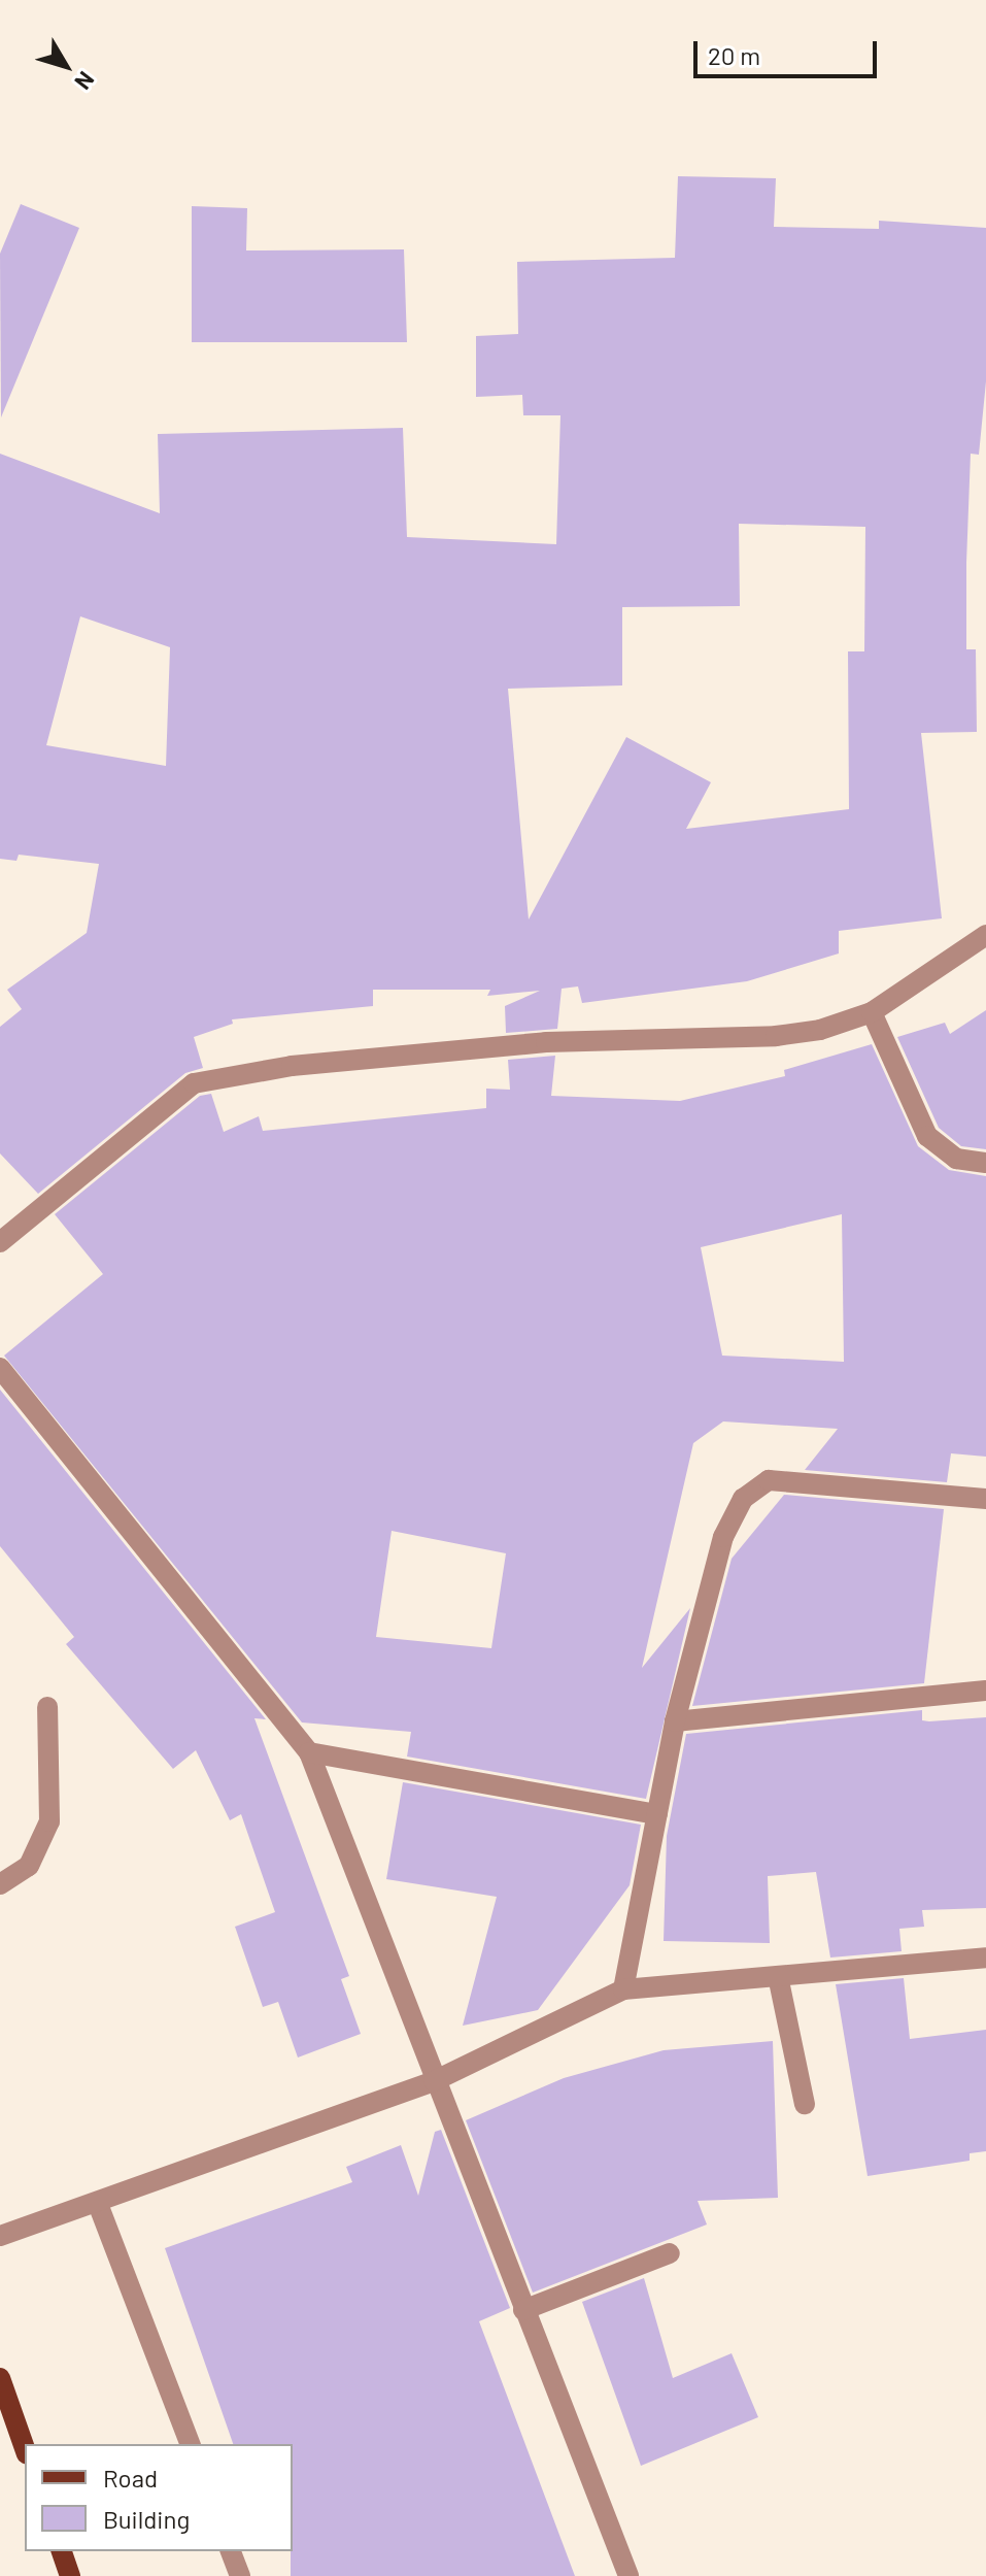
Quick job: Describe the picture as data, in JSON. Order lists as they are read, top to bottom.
{
  "legend": ["Road", "Building"],
  "scale_bar": "20 m",
  "north": "bottom right"
}
